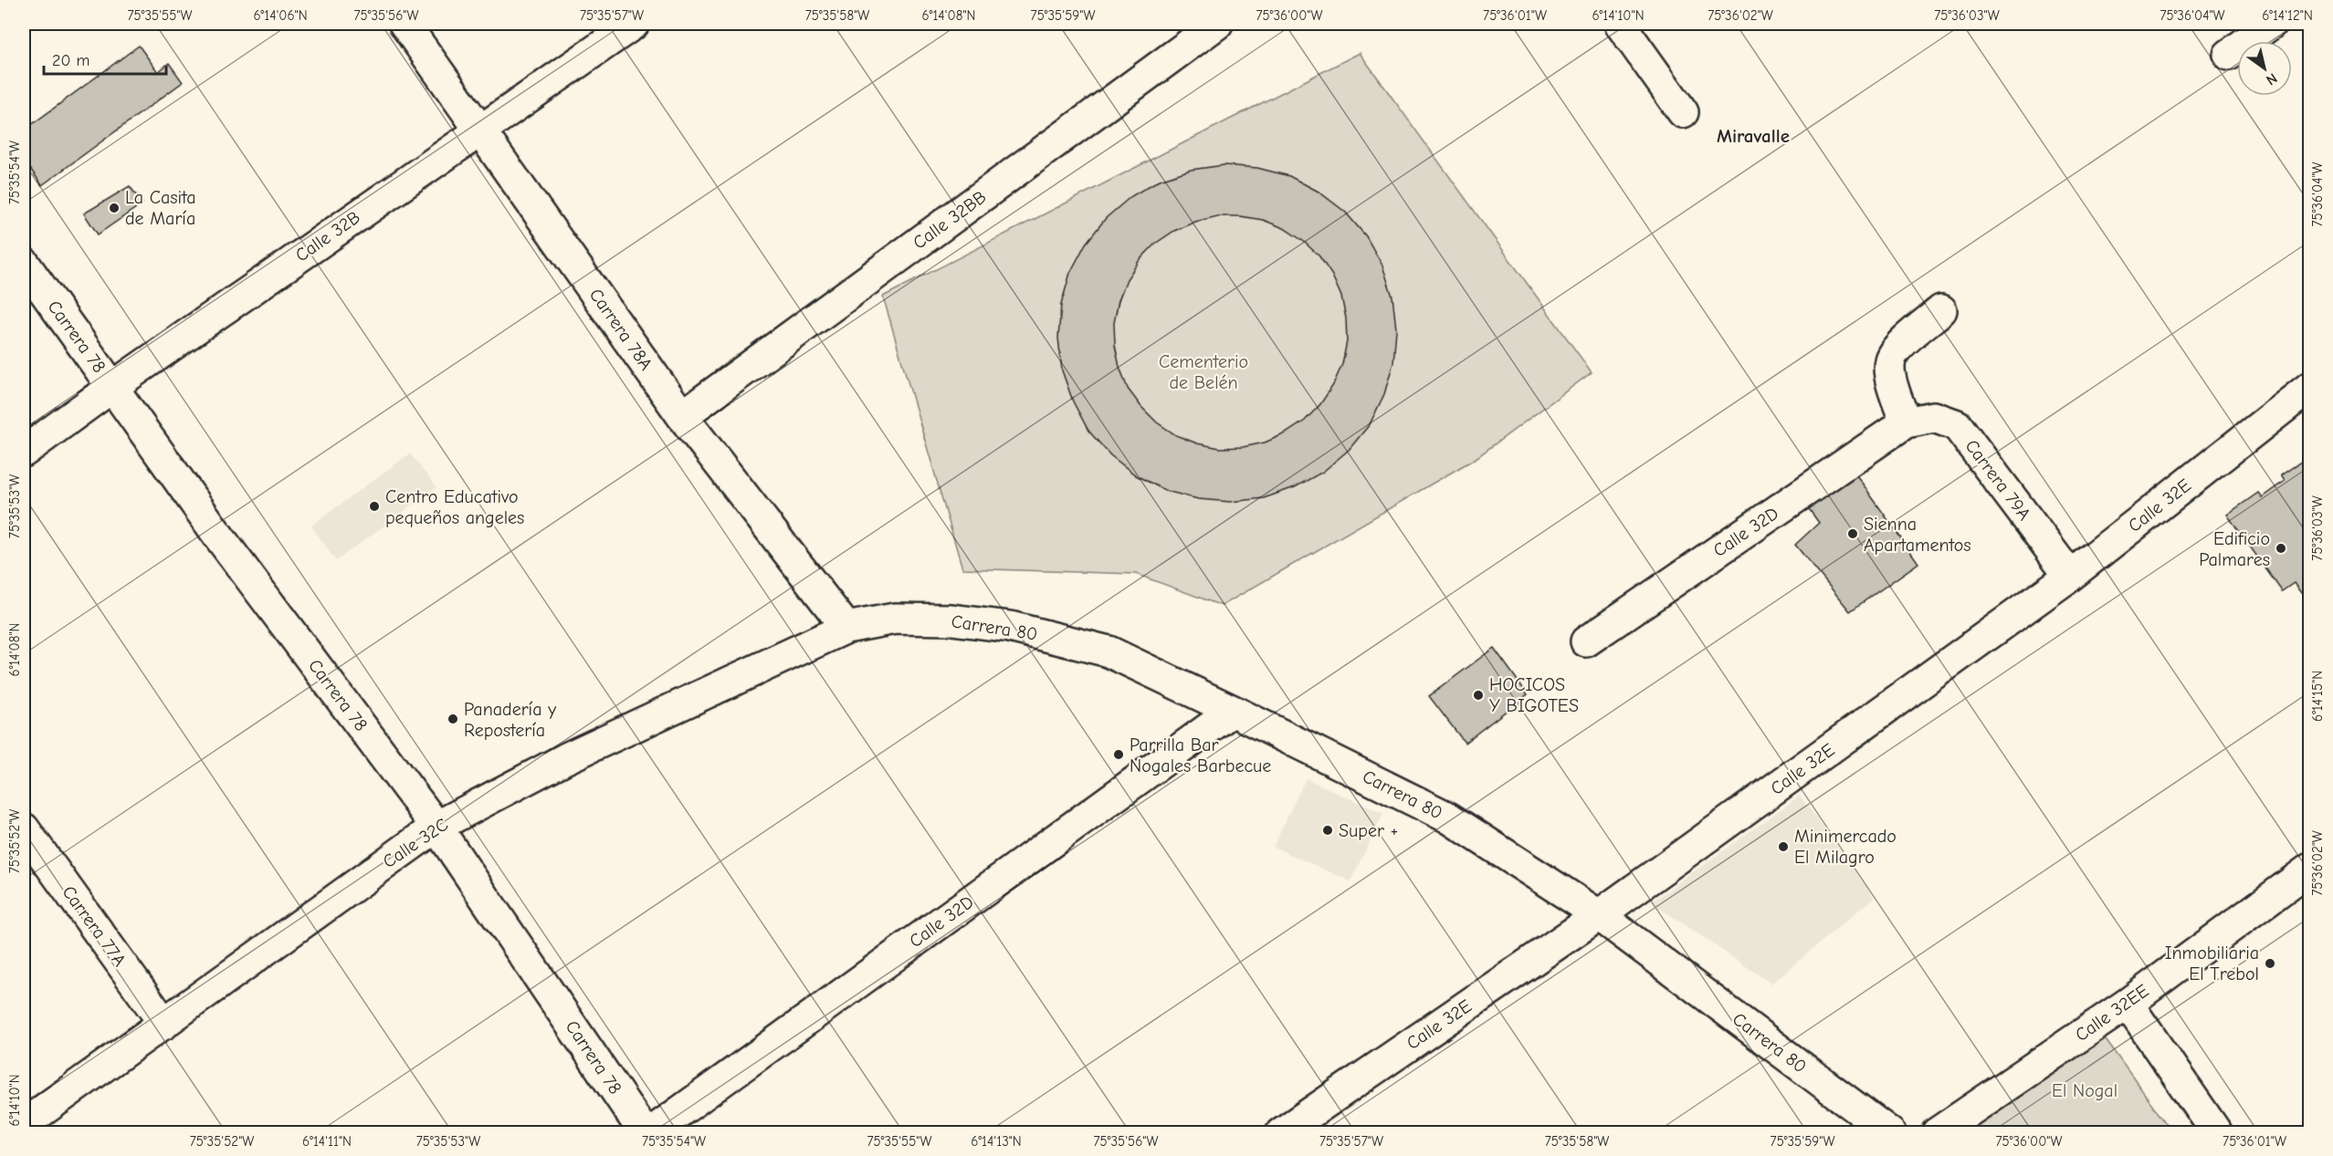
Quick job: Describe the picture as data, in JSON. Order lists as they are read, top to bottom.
{
  "streets": {
    "street": [
      "Calle 32BB",
      "Calle 32B",
      "Carrera 78A",
      "Carrera 78",
      "Carrera 79A",
      "Calle 32E",
      "Calle 32D",
      "Carrera 80",
      "Calle 32C",
      "Carrera 77A",
      "Calle 32EE"
    ]
  },
  "crossings": [
    ["Calle 32BB", "Carrera 78A"],
    ["Calle 32B", "Carrera 78A"],
    ["Calle 32B", "Carrera 78"],
    ["Carrera 78A", "Carrera 80"],
    ["Carrera 78A", "Calle 32C"],
    ["Carrera 78", "Calle 32C"],
    ["Carrera 79A", "Calle 32E"],
    ["Carrera 79A", "Calle 32D"],
    ["Calle 32E", "Carrera 80"],
    ["Calle 32D", "Carrera 80"],
    ["Carrera 80", "Calle 32C"],
    ["Calle 32C", "Carrera 77A"]
  ],
  "districts": ["Miravalle"],
  "parks": ["Cementerio de Belén", "El Nogal"],
  "places": [
    "La Casita de María",
    "Centro Educativo pequeños angeles",
    "Sienna Apartamentos",
    "Edificio Palmares",
    "HOCICOS Y BIGOTES",
    "Panadería y Repostería",
    "Parrilla Bar Nogales Barbecue",
    "Super +",
    "Minimercado El Milagro",
    "Inmobiliaria El Trebol"
  ],
  "scale_bar": "20 m",
  "north": "bottom right",
  "coordinates": [
    "75°35'55\"W",
    "6°14'06\"N",
    "75°35'56\"W",
    "75°35'57\"W",
    "75°35'58\"W",
    "6°14'08\"N",
    "75°35'59\"W",
    "75°36'00\"W",
    "75°36'01\"W",
    "6°14'10\"N",
    "75°36'02\"W",
    "75°36'03\"W",
    "75°36'04\"W",
    "6°14'12\"N",
    "75°35'54\"W",
    "75°35'53\"W",
    "6°14'15\"N",
    "75°35'52\"W",
    "6°14'11\"N",
    "6°14'13\"N"
  ]
}
